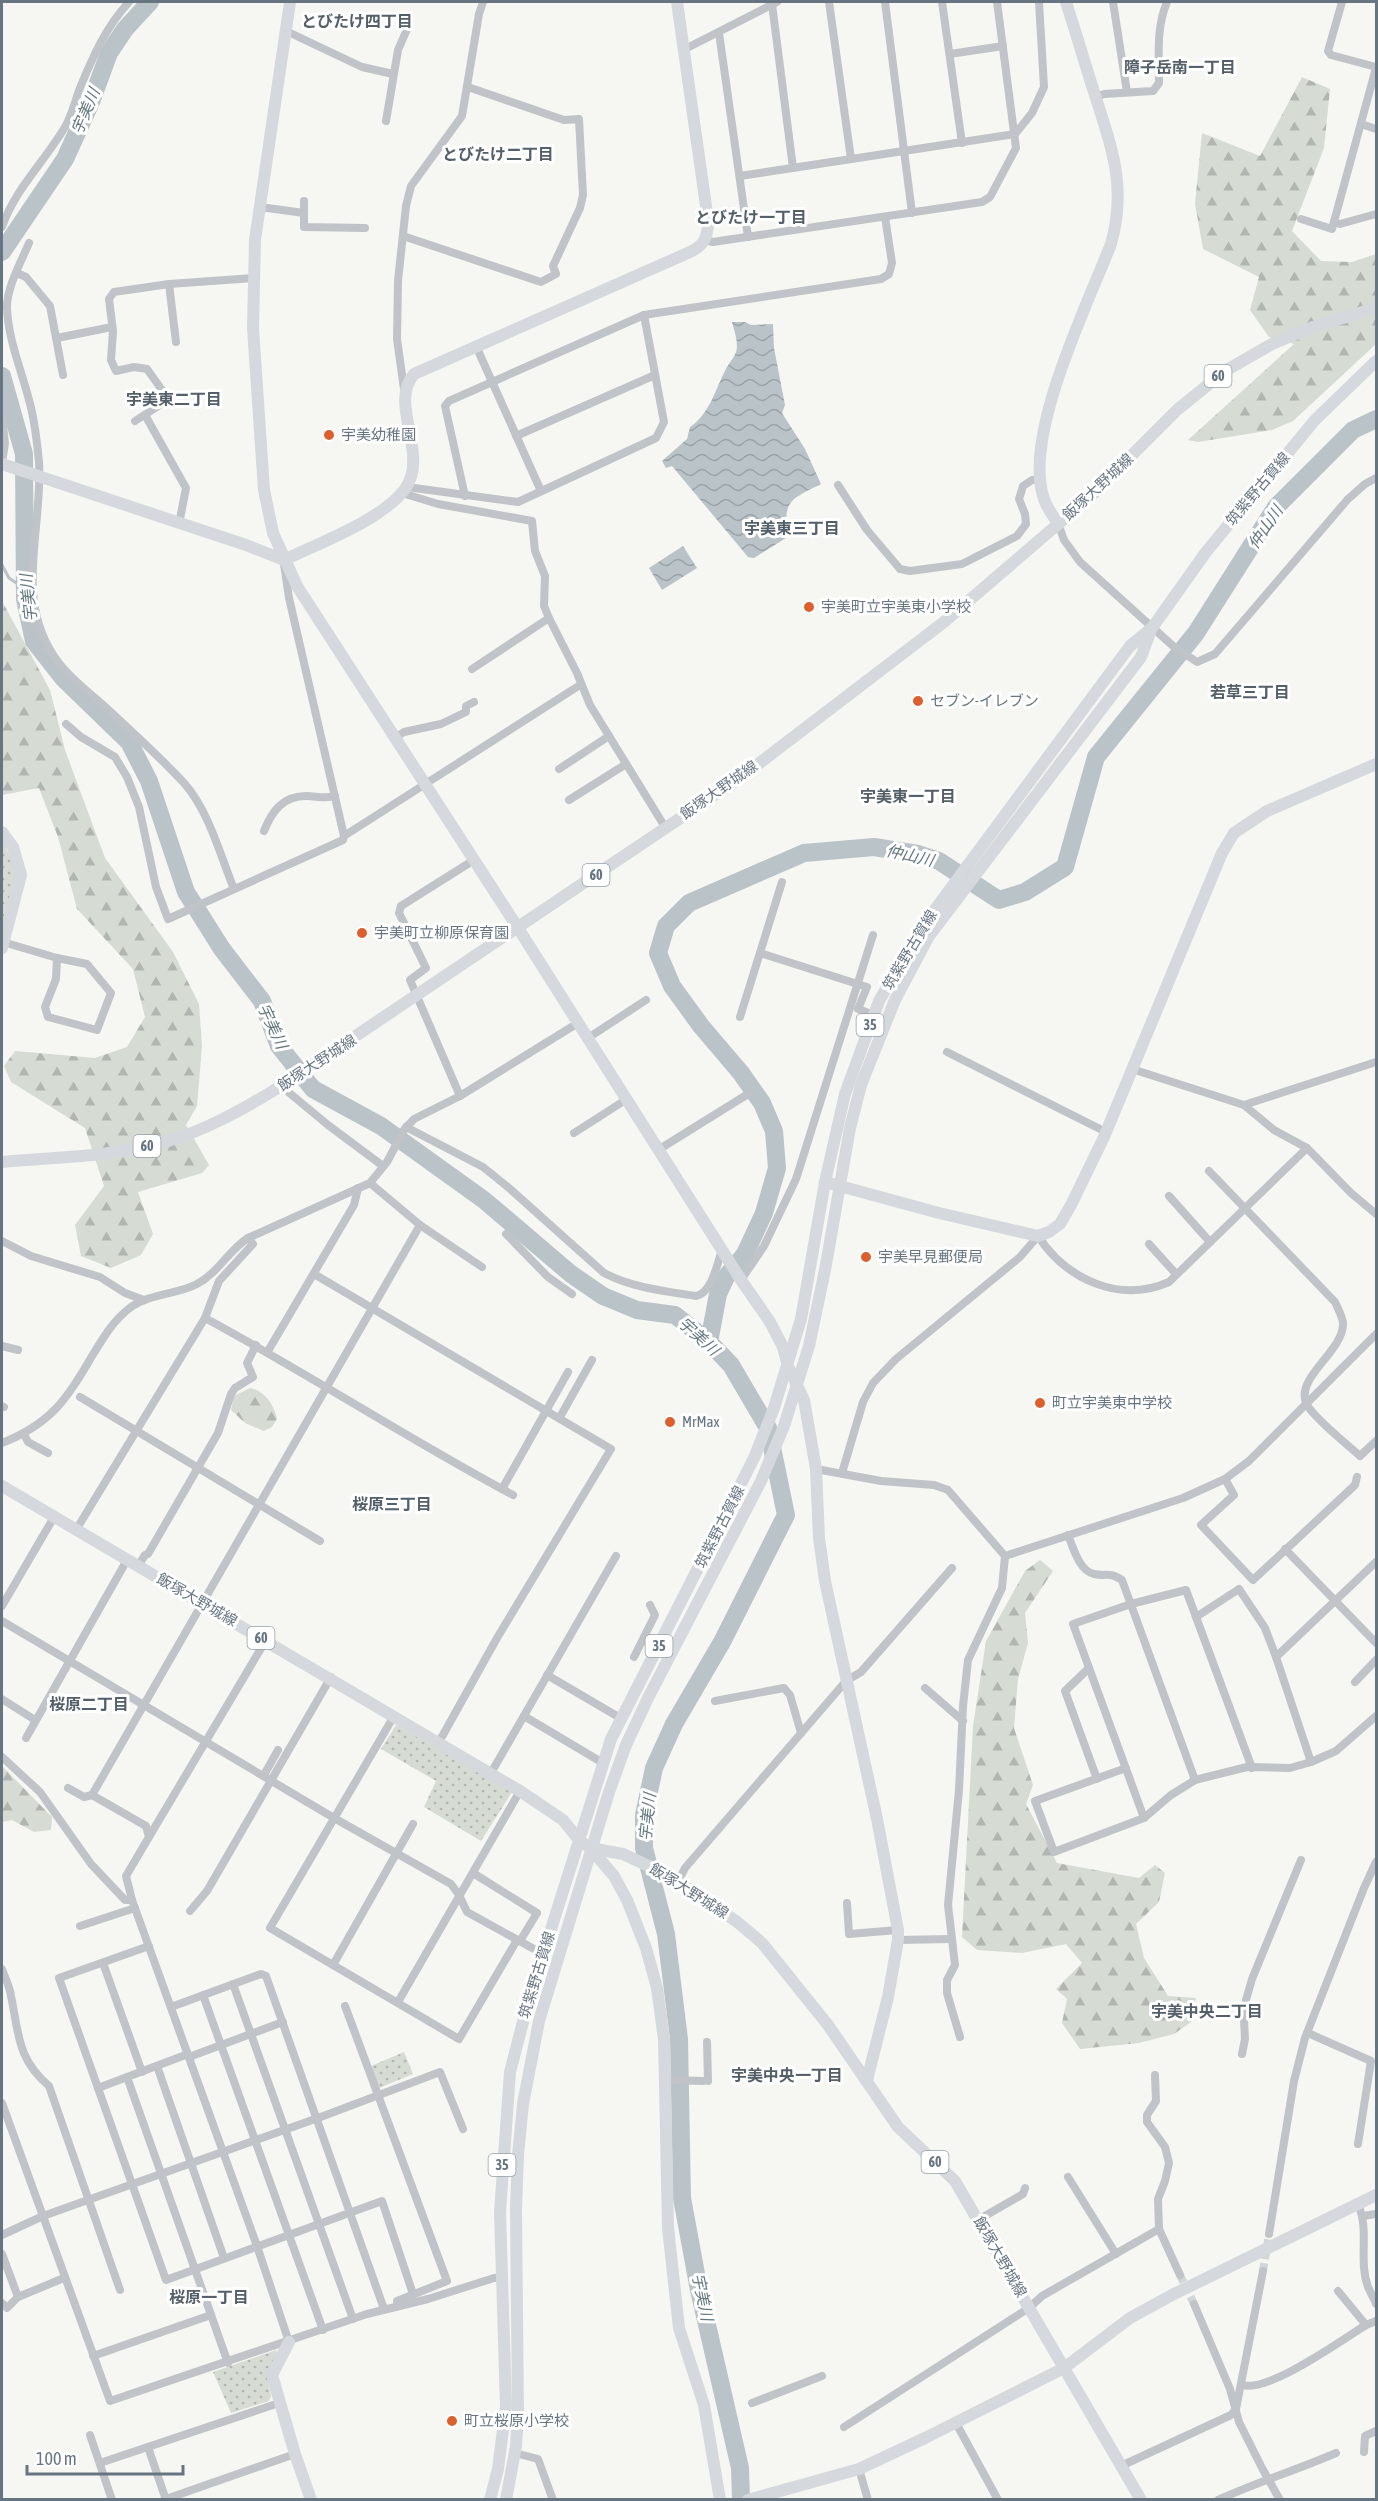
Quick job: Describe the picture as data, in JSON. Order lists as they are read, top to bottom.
{
  "streets": {
    "main road": [
      "60",
      "飯塚大野城線",
      "筑紫野古賀線",
      "35"
    ]
  },
  "crossings": [
    ["飯塚大野城線", "筑紫野古賀線"]
  ],
  "districts": [
    "とびたけ四丁目",
    "障子岳南一丁目",
    "とびたけ二丁目",
    "とびたけ一丁目",
    "宇美東二丁目",
    "宇美東三丁目",
    "若草三丁目",
    "宇美東一丁目",
    "桜原三丁目",
    "桜原二丁目",
    "宇美中央二丁目",
    "宇美中央一丁目",
    "桜原一丁目"
  ],
  "water": ["宇美川", "仲山川"],
  "places": [
    "宇美幼稚園",
    "宇美町立宇美東小学校",
    "セブン-イレブン",
    "宇美町立柳原保育園",
    "宇美早見郵便局",
    "町立宇美東中学校",
    "MrMax",
    "町立桜原小学校"
  ],
  "scale_bar": "100 m"
}
